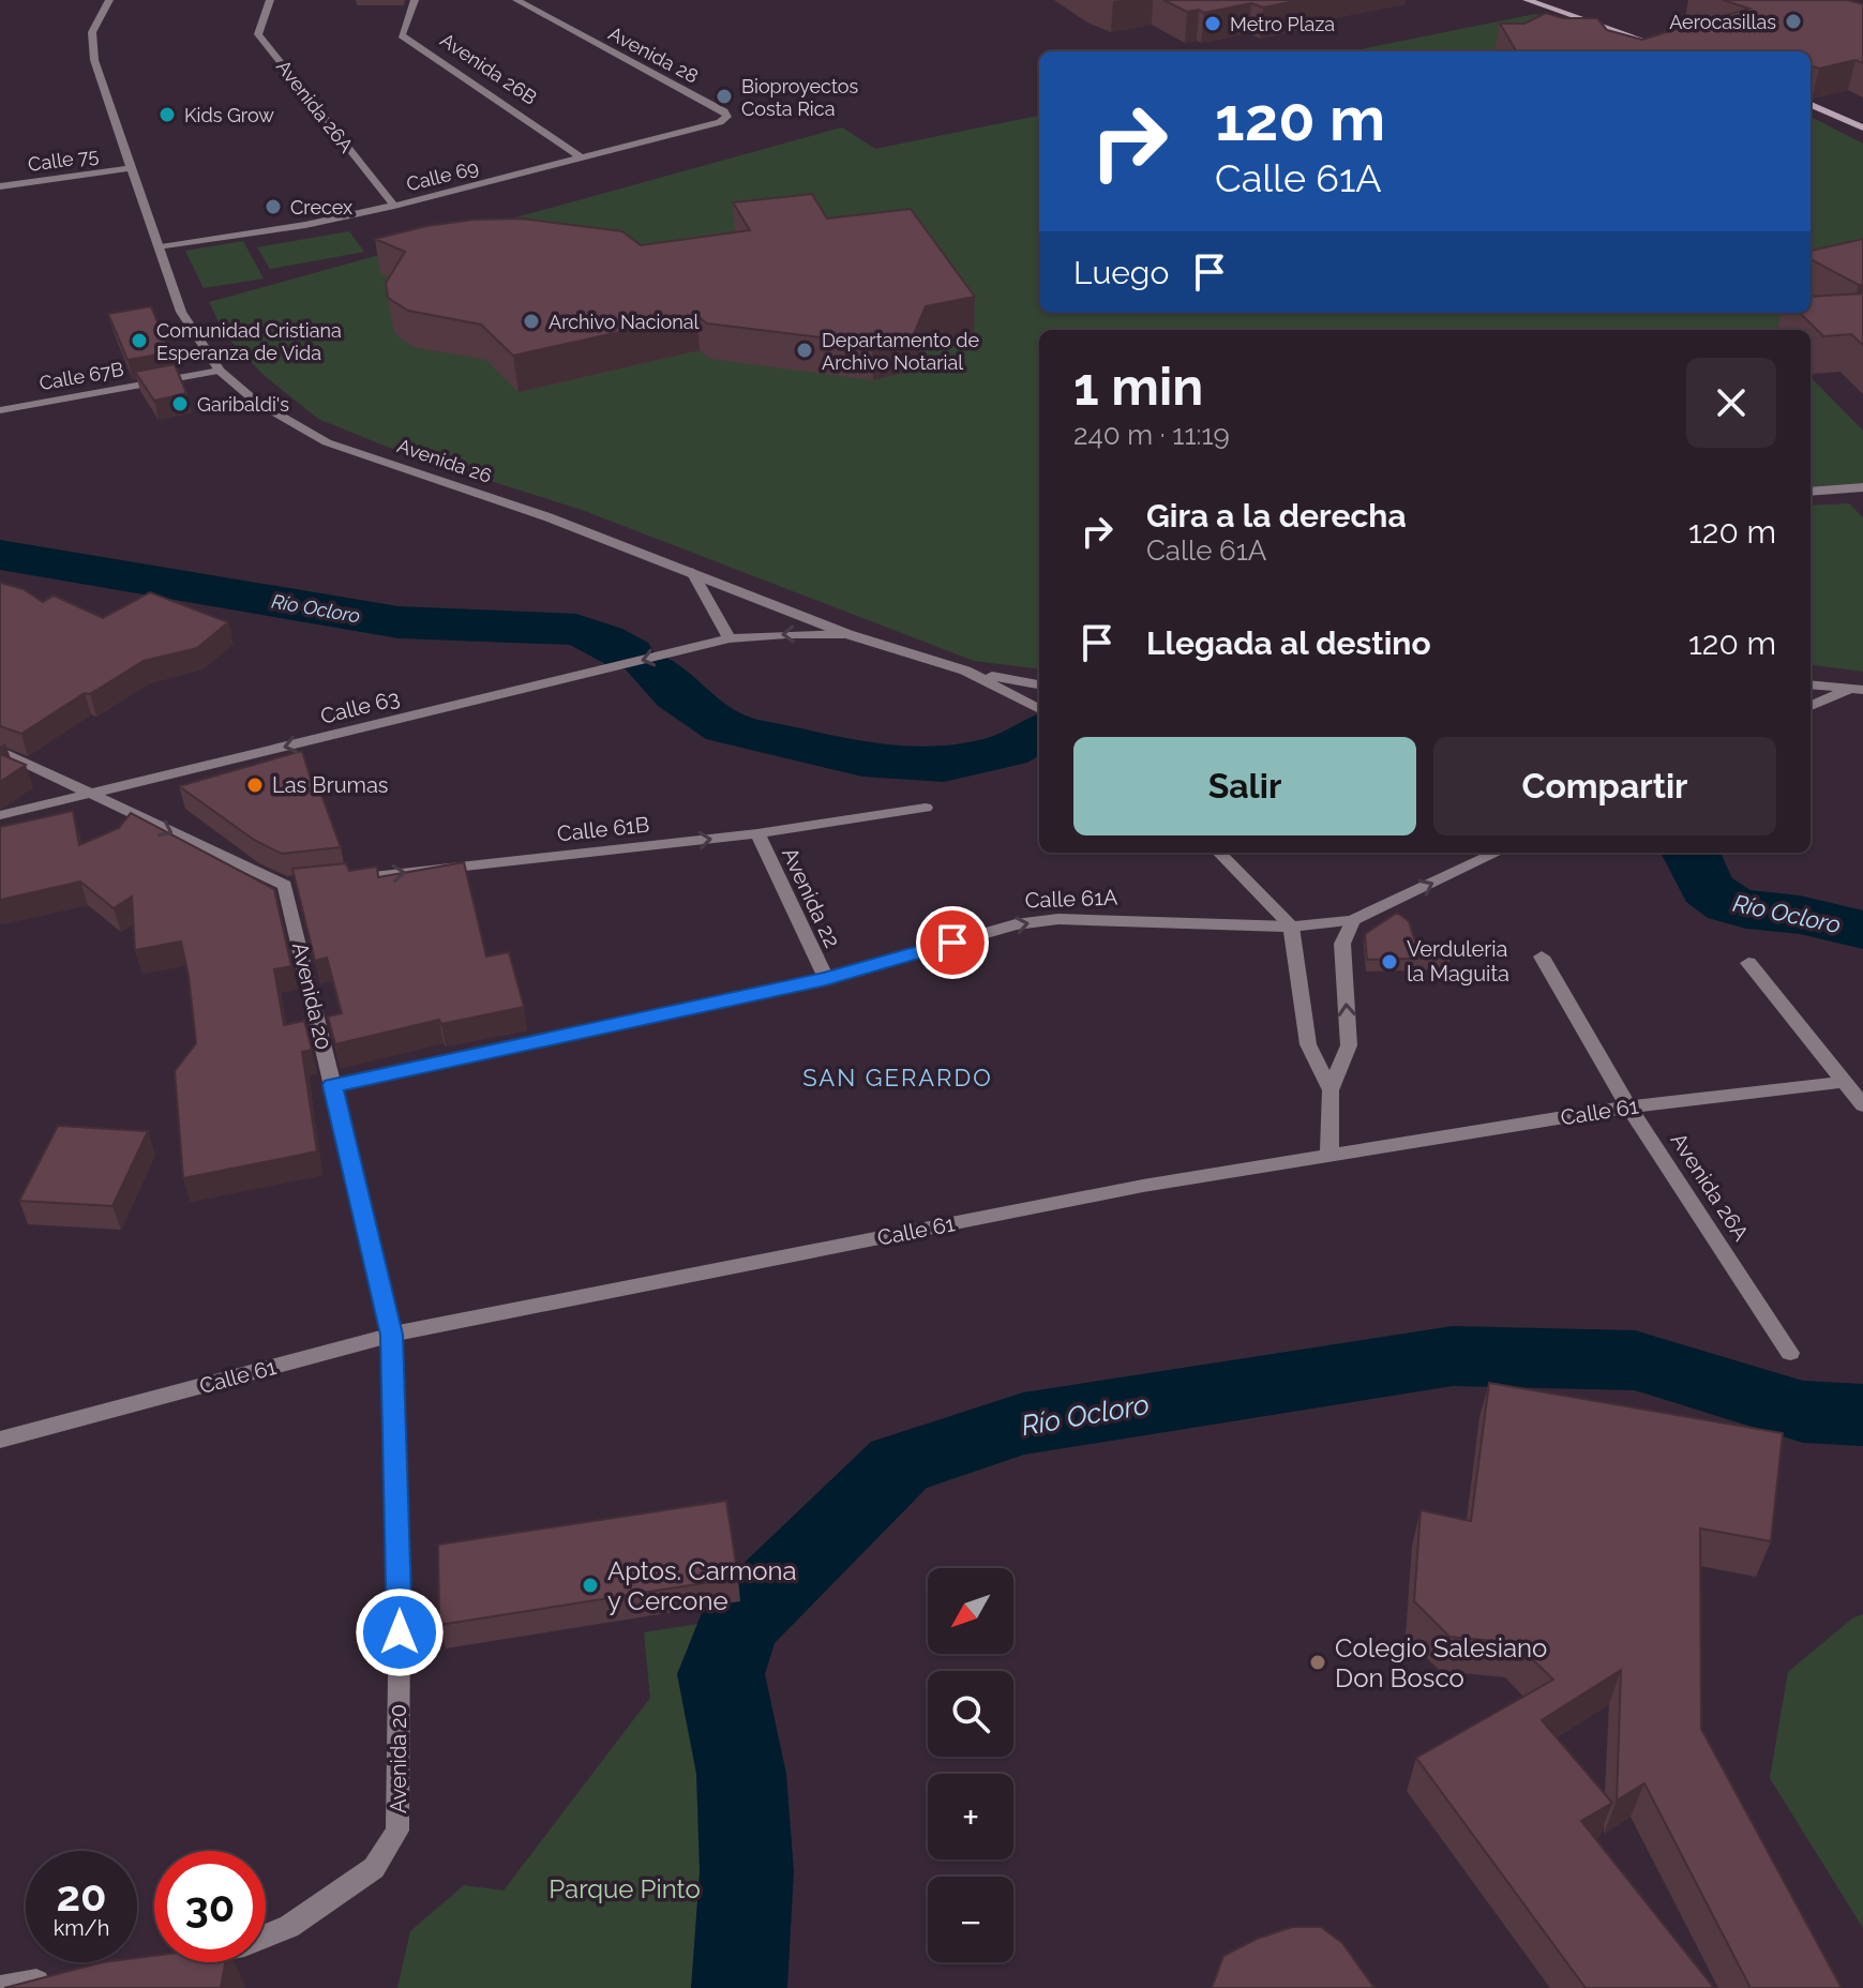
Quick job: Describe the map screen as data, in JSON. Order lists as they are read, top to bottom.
{
  "streets": {
    "street": [
      "Avenida 28",
      "Avenida 26B",
      "Avenida 26A",
      "Calle 75",
      "Calle 69",
      "Calle 67B",
      "Avenida 26",
      "Calle 63",
      "Calle 61B",
      "Avenida 22",
      "Calle 61A",
      "Avenida 20",
      "Calle 61"
    ]
  },
  "crossings": [
    ["Avenida 28", "Calle 69"],
    ["Avenida 26B", "Calle 69"],
    ["Avenida 26A", "Calle 69"],
    ["Avenida 26A", "Calle 61"],
    ["Calle 75", "Avenida 26"],
    ["Calle 69", "Avenida 26"],
    ["Calle 67B", "Avenida 26"],
    ["Avenida 26", "Calle 63"],
    ["Calle 63", "Avenida 20"],
    ["Calle 61B", "Avenida 22"],
    ["Avenida 22", "Calle 61A"],
    ["Calle 61A", "Avenida 20"],
    ["Avenida 20", "Calle 61"]
  ],
  "one_way": ["Calle 63", "Calle 61B", "Calle 61A"],
  "districts": ["SAN GERARDO"],
  "water": ["Río Ocloro"],
  "parks": ["Parque Pinto"],
  "places": [
    "Aerocasillas",
    "Metro Plaza",
    "Bioproyectos Costa Rica",
    "Kids Grow",
    "Crecex",
    "Archivo Nacional",
    "Comunidad Cristiana Esperanza de Vida",
    "Departamento de Archivo Notarial",
    "Garibaldi's",
    "Las Brumas",
    "Verduleria la Maguita",
    "Aptos. Carmona y Cercone",
    "Colegio Salesiano Don Bosco"
  ],
  "north": "bottom left",
  "page": {
    "turn": ["120 m", "Calle 61A"],
    "then": "Luego",
    "heading": ["1 min", "240 m · 11:19"],
    "list": [
      {
        "name": "Gira a la derecha",
        "note": "Calle 61A",
        "value": "120 m"
      },
      {
        "name": "Llegada al destino",
        "value": "120 m"
      }
    ],
    "buttons": ["Salir", "Compartir"],
    "map_buttons": ["+", "−"],
    "speed": "20 km/h",
    "limit": "30"
  }
}
